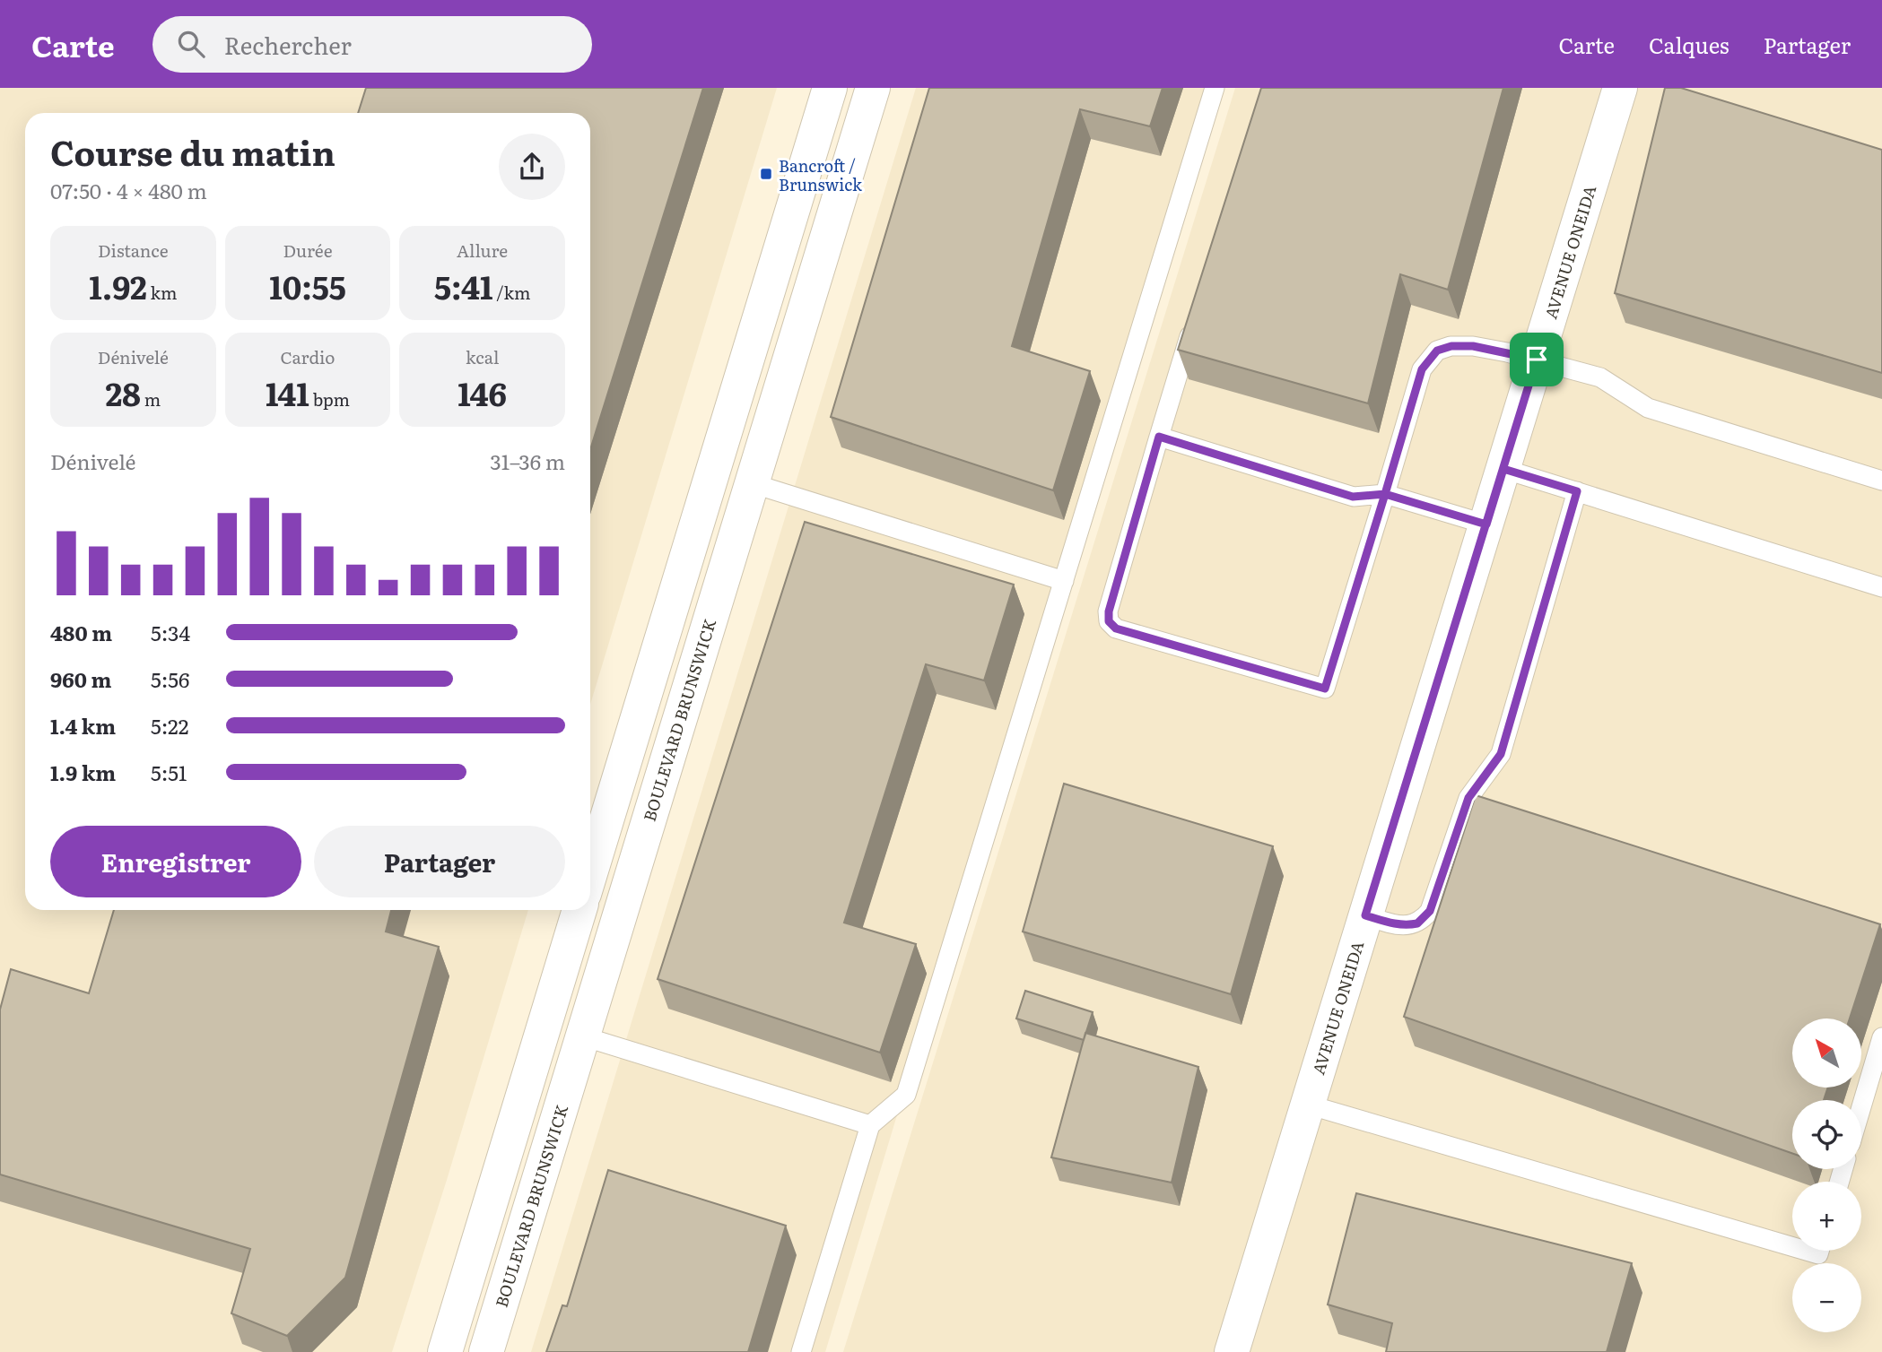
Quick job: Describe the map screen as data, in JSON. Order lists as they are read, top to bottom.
{
  "streets": {
    "street": ["AVENUE ONEIDA", "BOULEVARD BRUNSWICK"]
  },
  "places": {
    "transit": ["Bancroft / Brunswick"]
  },
  "north": "top left",
  "page": {
    "header": "Carte",
    "search": "Rechercher",
    "nav": ["Carte", "Calques", "Partager"],
    "heading": ["Course du matin", "07:50 · 4 × 480 m"],
    "stats": [
      ["Distance", "1.92 km"],
      ["Durée", "10:55"],
      ["Allure", "5:41 /km"],
      ["Dénivelé", "28 m"],
      ["Cardio", "141 bpm"],
      ["kcal", "146"]
    ],
    "chart": ["Dénivelé", "31–36 m"],
    "list": [
      {
        "name": "480 m",
        "note": "5:34"
      },
      {
        "name": "960 m",
        "note": "5:56"
      },
      {
        "name": "1.4 km",
        "note": "5:22"
      },
      {
        "name": "1.9 km",
        "note": "5:51"
      }
    ],
    "buttons": ["Enregistrer", "Partager"],
    "map_buttons": ["+", "−"]
  }
}
